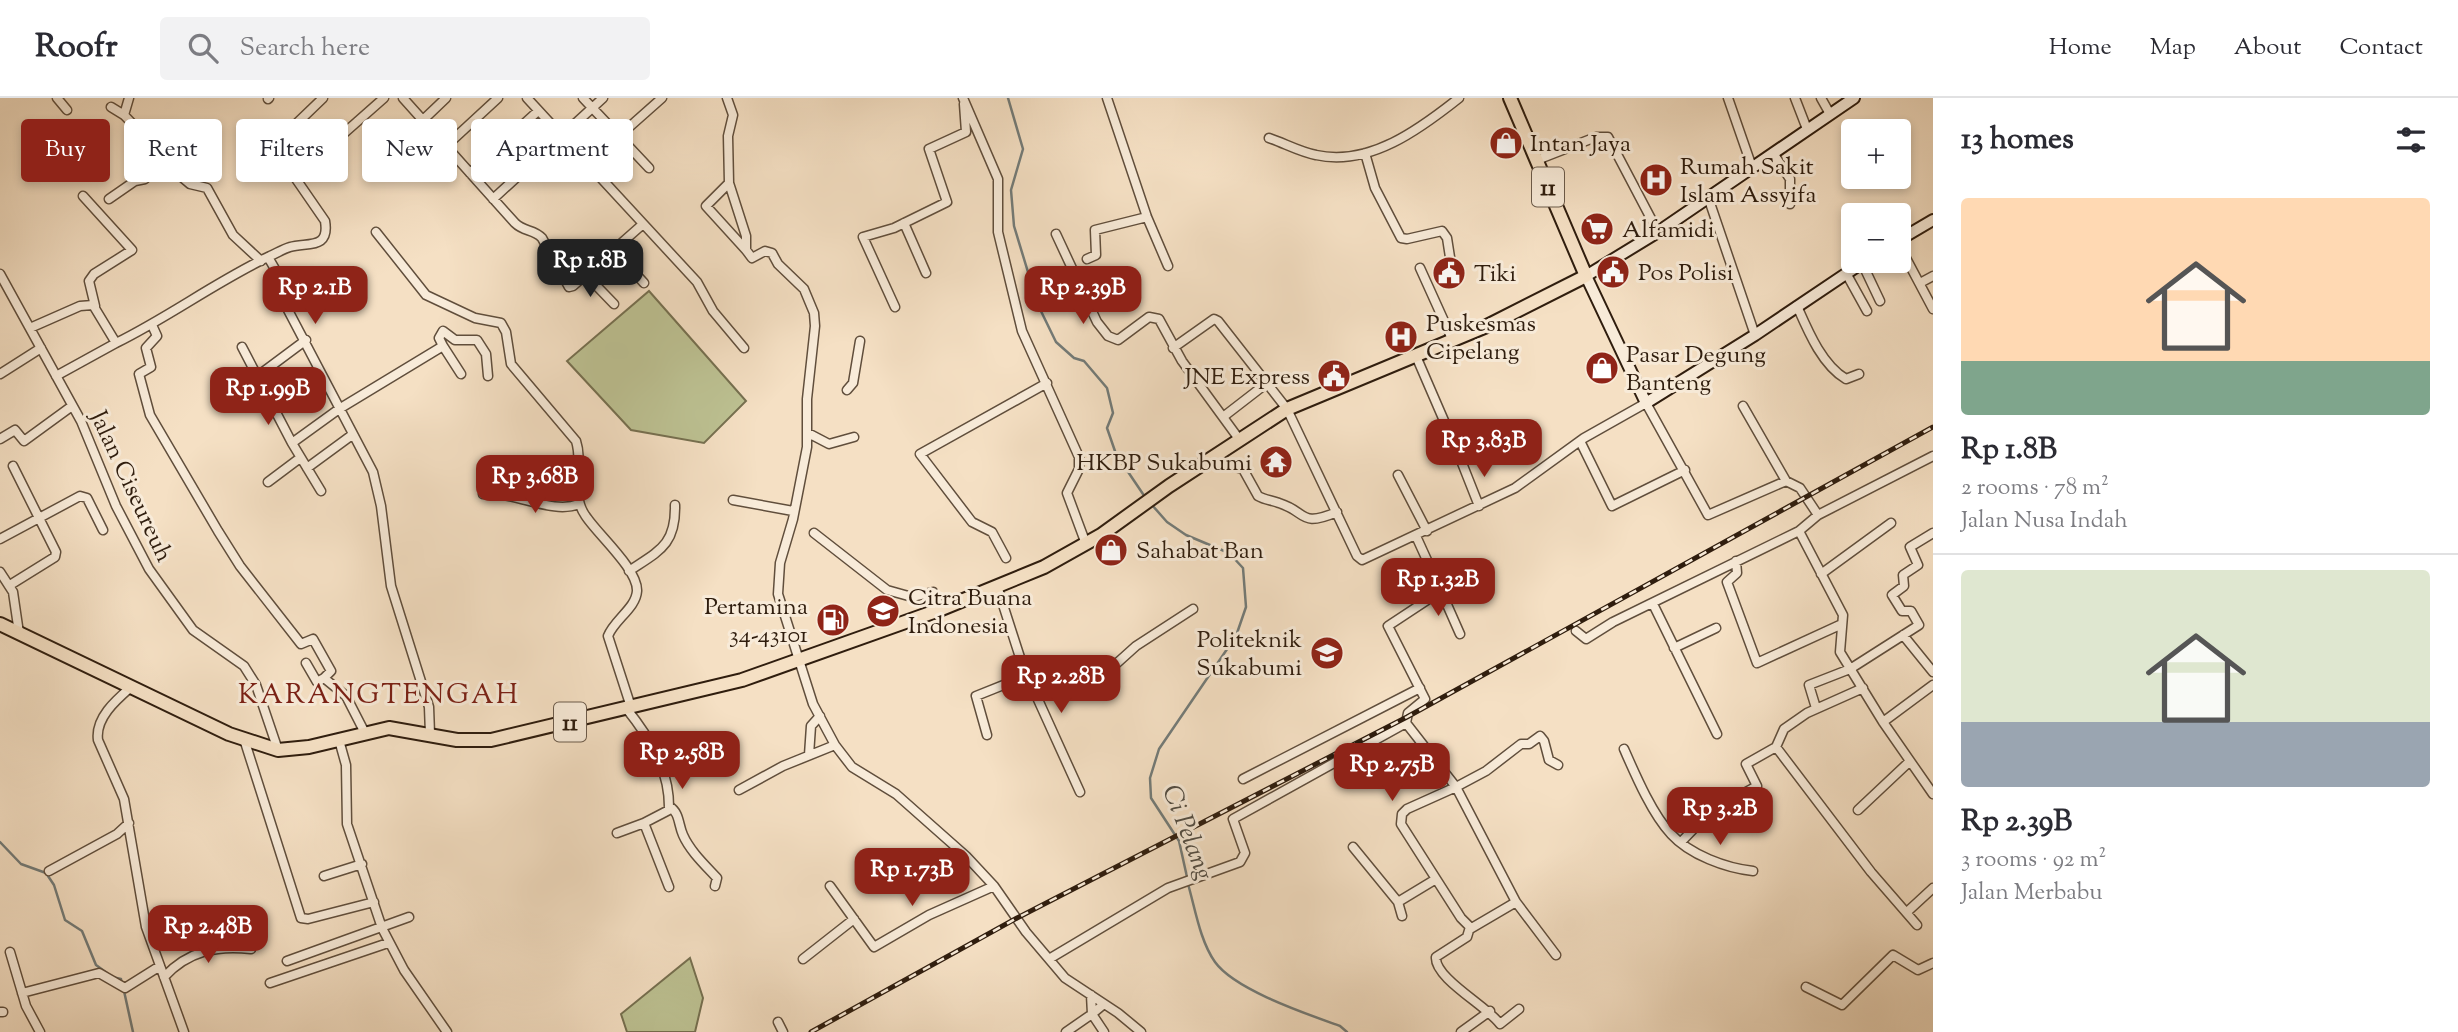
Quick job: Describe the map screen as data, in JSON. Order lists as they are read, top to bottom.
{
  "streets": {
    "highway": ["11"],
    "street": ["Jalan Ciseureuh"]
  },
  "crossings": [
    ["11", "Jalan Ciseureuh"]
  ],
  "districts": ["KARANGTENGAH"],
  "water": ["Ci Pelang"],
  "places": {
    "shop": ["Intan Jaya", "Pasar Degung Banteng", "Sahabat Ban"],
    "hospital": ["Rumah Sakit Islam Assyifa", "Puskesmas Cipelang"],
    "supermarket": ["Alfamidi"],
    "public building": ["Pos Polisi", "Tiki", "JNE Express"],
    "temple": ["HKBP Sukabumi"],
    "school or university": ["Citra Buana Indonesia", "Politeknik Sukabumi"],
    "fuel station": ["Pertamina 34-43101"]
  },
  "page": {
    "header": "Roofr",
    "search": "Search here",
    "nav": [
      "Home",
      "Map",
      "About",
      "Contact"
    ],
    "heading": "13 homes",
    "map_buttons": ["+", "−"],
    "chip": [
      "Buy",
      "Rent",
      "Filters",
      "New",
      "Apartment"
    ],
    "list": [
      {
        "name": "Rp 1.8B",
        "note": "2 rooms · 78 m² · Jalan Nusa Indah"
      },
      {
        "name": "Rp 2.39B",
        "note": "3 rooms · 92 m² · Jalan Merbabu"
      }
    ],
    "price": [
      "Rp 1.8B",
      "Rp 2.1B",
      "Rp 2.39B",
      "Rp 1.99B",
      "Rp 3.83B",
      "Rp 3.68B",
      "Rp 1.32B",
      "Rp 2.28B",
      "Rp 2.58B",
      "Rp 2.75B",
      "Rp 3.2B",
      "Rp 1.73B",
      "Rp 2.48B"
    ]
  }
}
